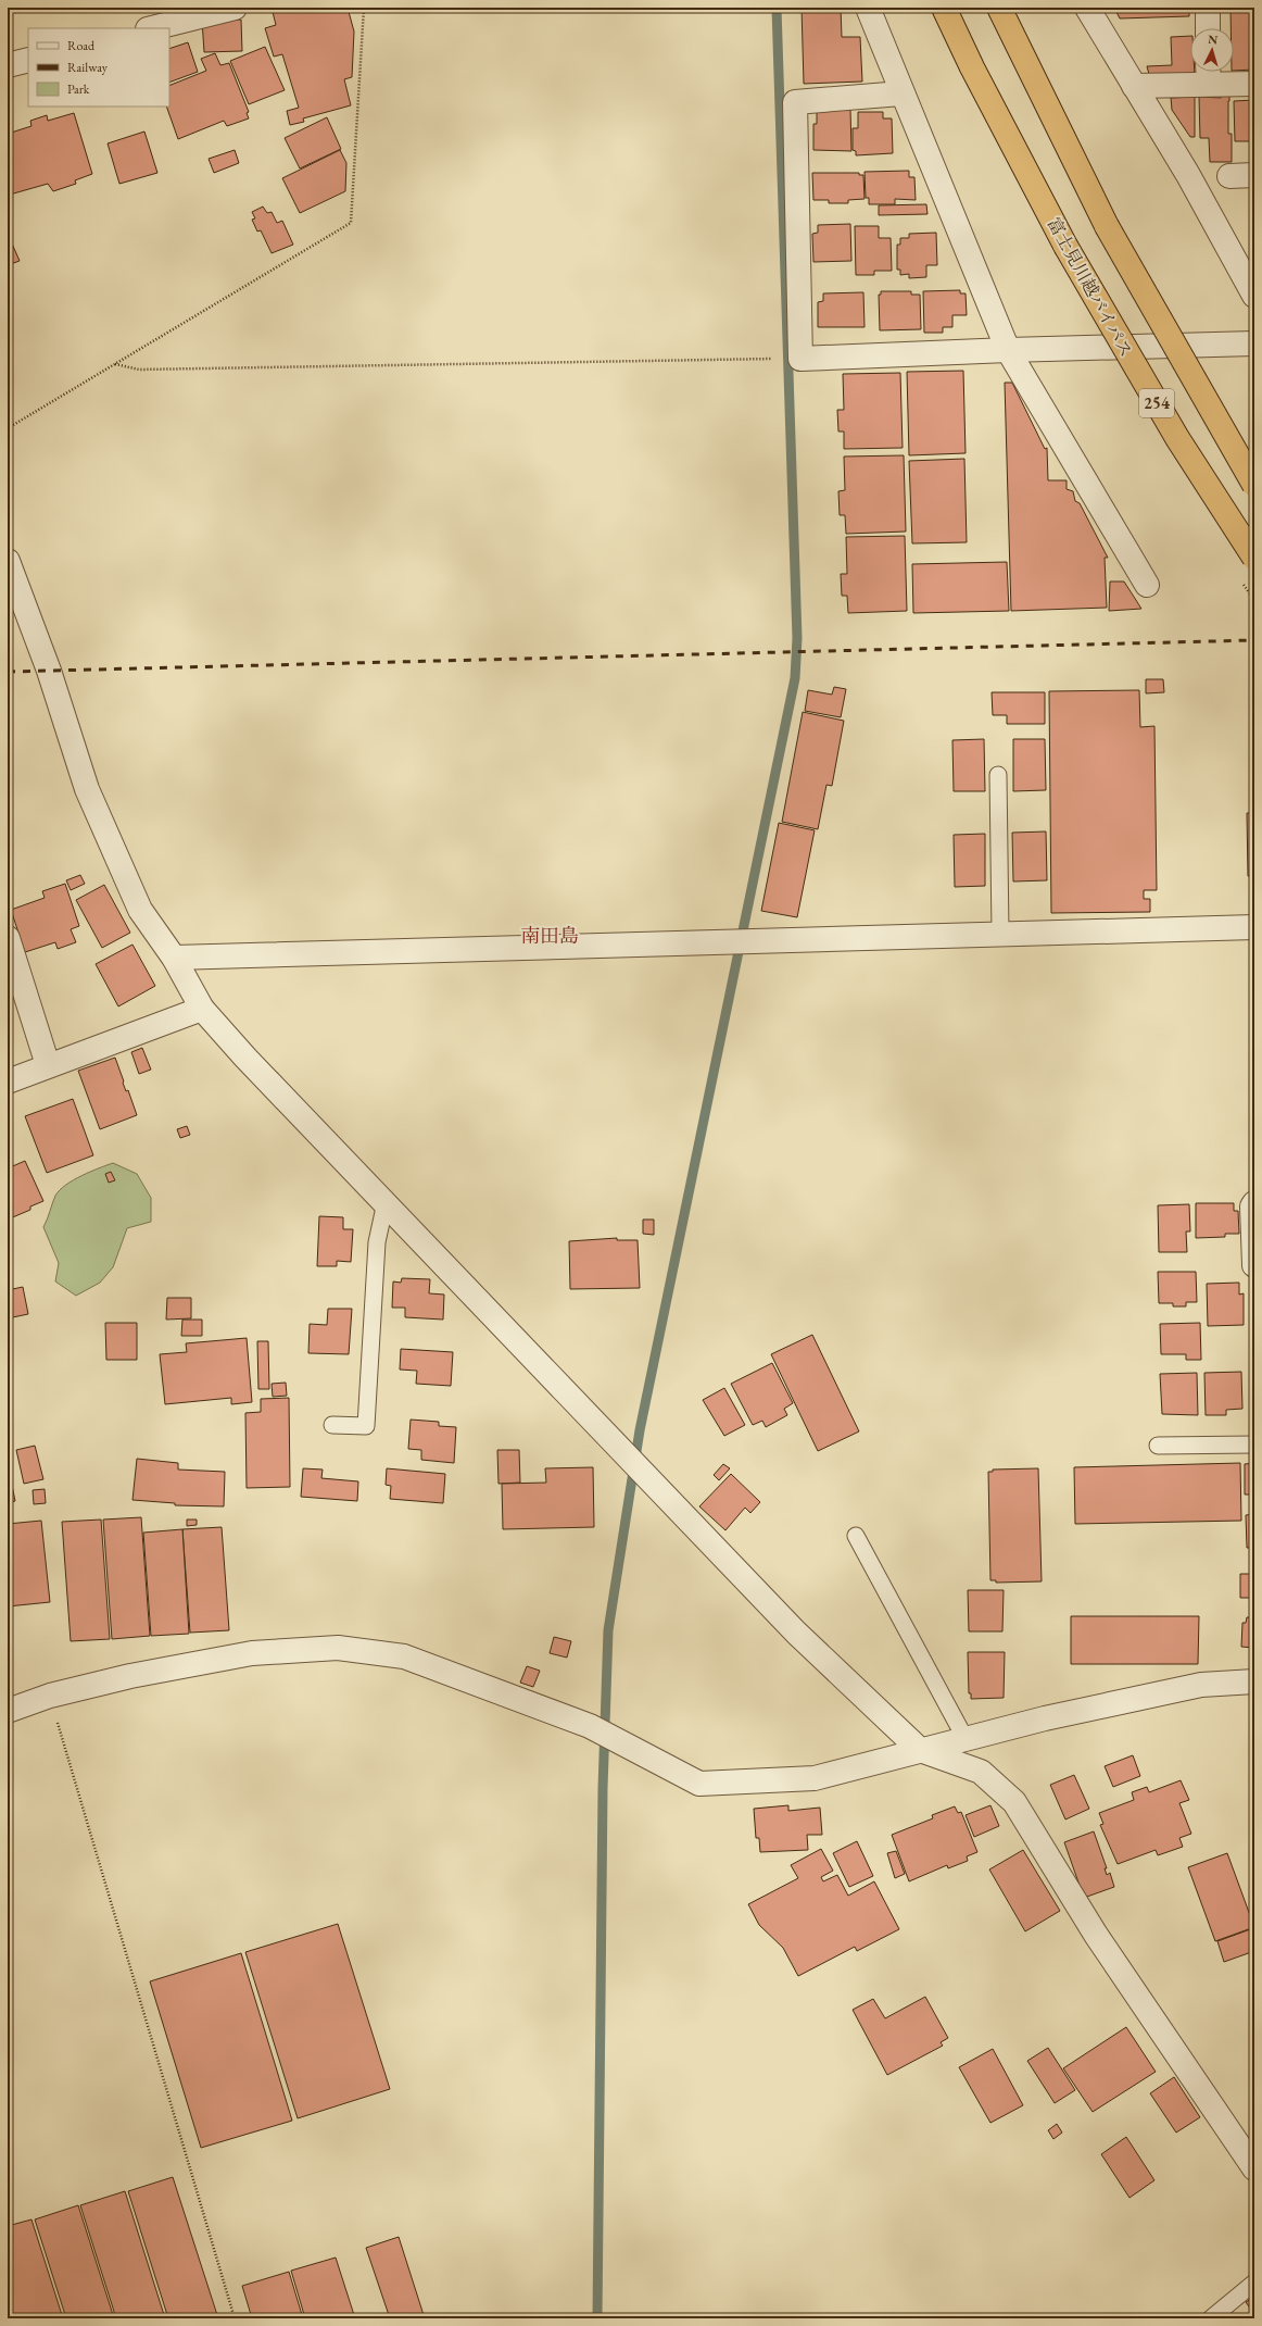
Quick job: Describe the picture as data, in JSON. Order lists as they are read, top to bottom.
{
  "streets": {
    "highway": ["富士見川越バイパス", "254"]
  },
  "districts": ["南田島"],
  "legend": ["Road", "Railway", "Park"],
  "north": "top"
}
